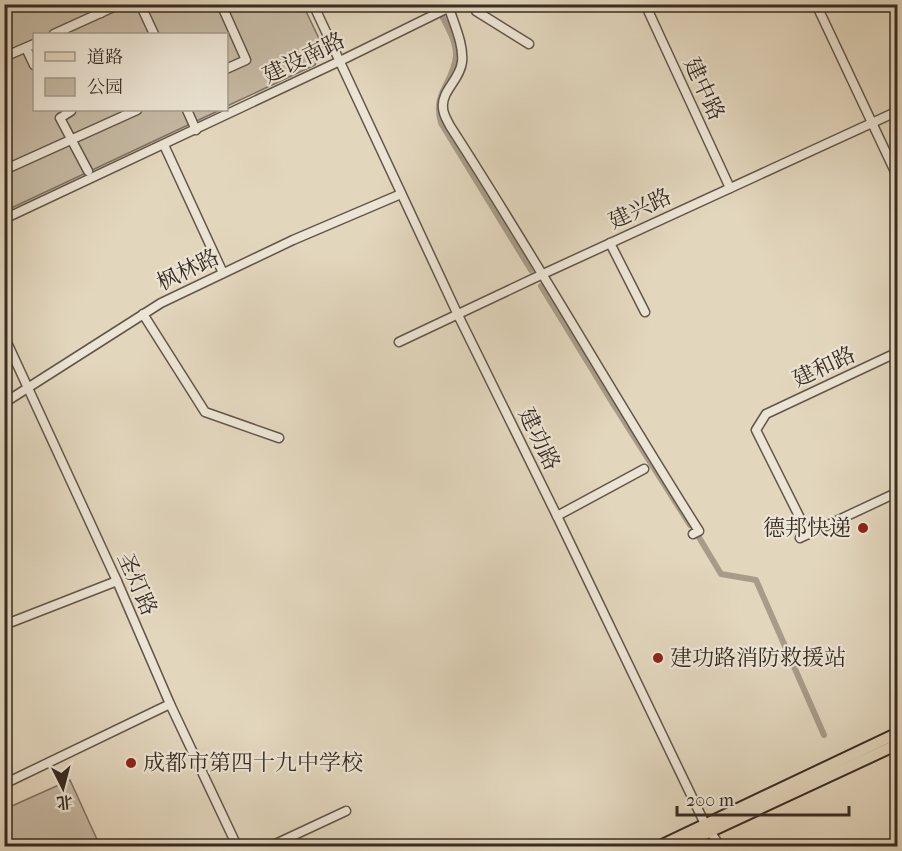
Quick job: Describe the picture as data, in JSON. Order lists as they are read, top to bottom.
{
  "streets": {
    "street": [
      "建设南路",
      "建中路",
      "建兴路",
      "枫林路",
      "建和路",
      "建功路",
      "圣灯路"
    ]
  },
  "crossings": [
    ["建设南路", "建功路"],
    ["建中路", "建兴路"],
    ["建兴路", "建功路"],
    ["枫林路", "建功路"],
    ["枫林路", "圣灯路"]
  ],
  "places": ["德邦快递", "建功路消防救援站", "成都市第四十九中学校"],
  "legend": ["道路", "公园"],
  "scale_bar": "200 m",
  "north": "bottom"
}
